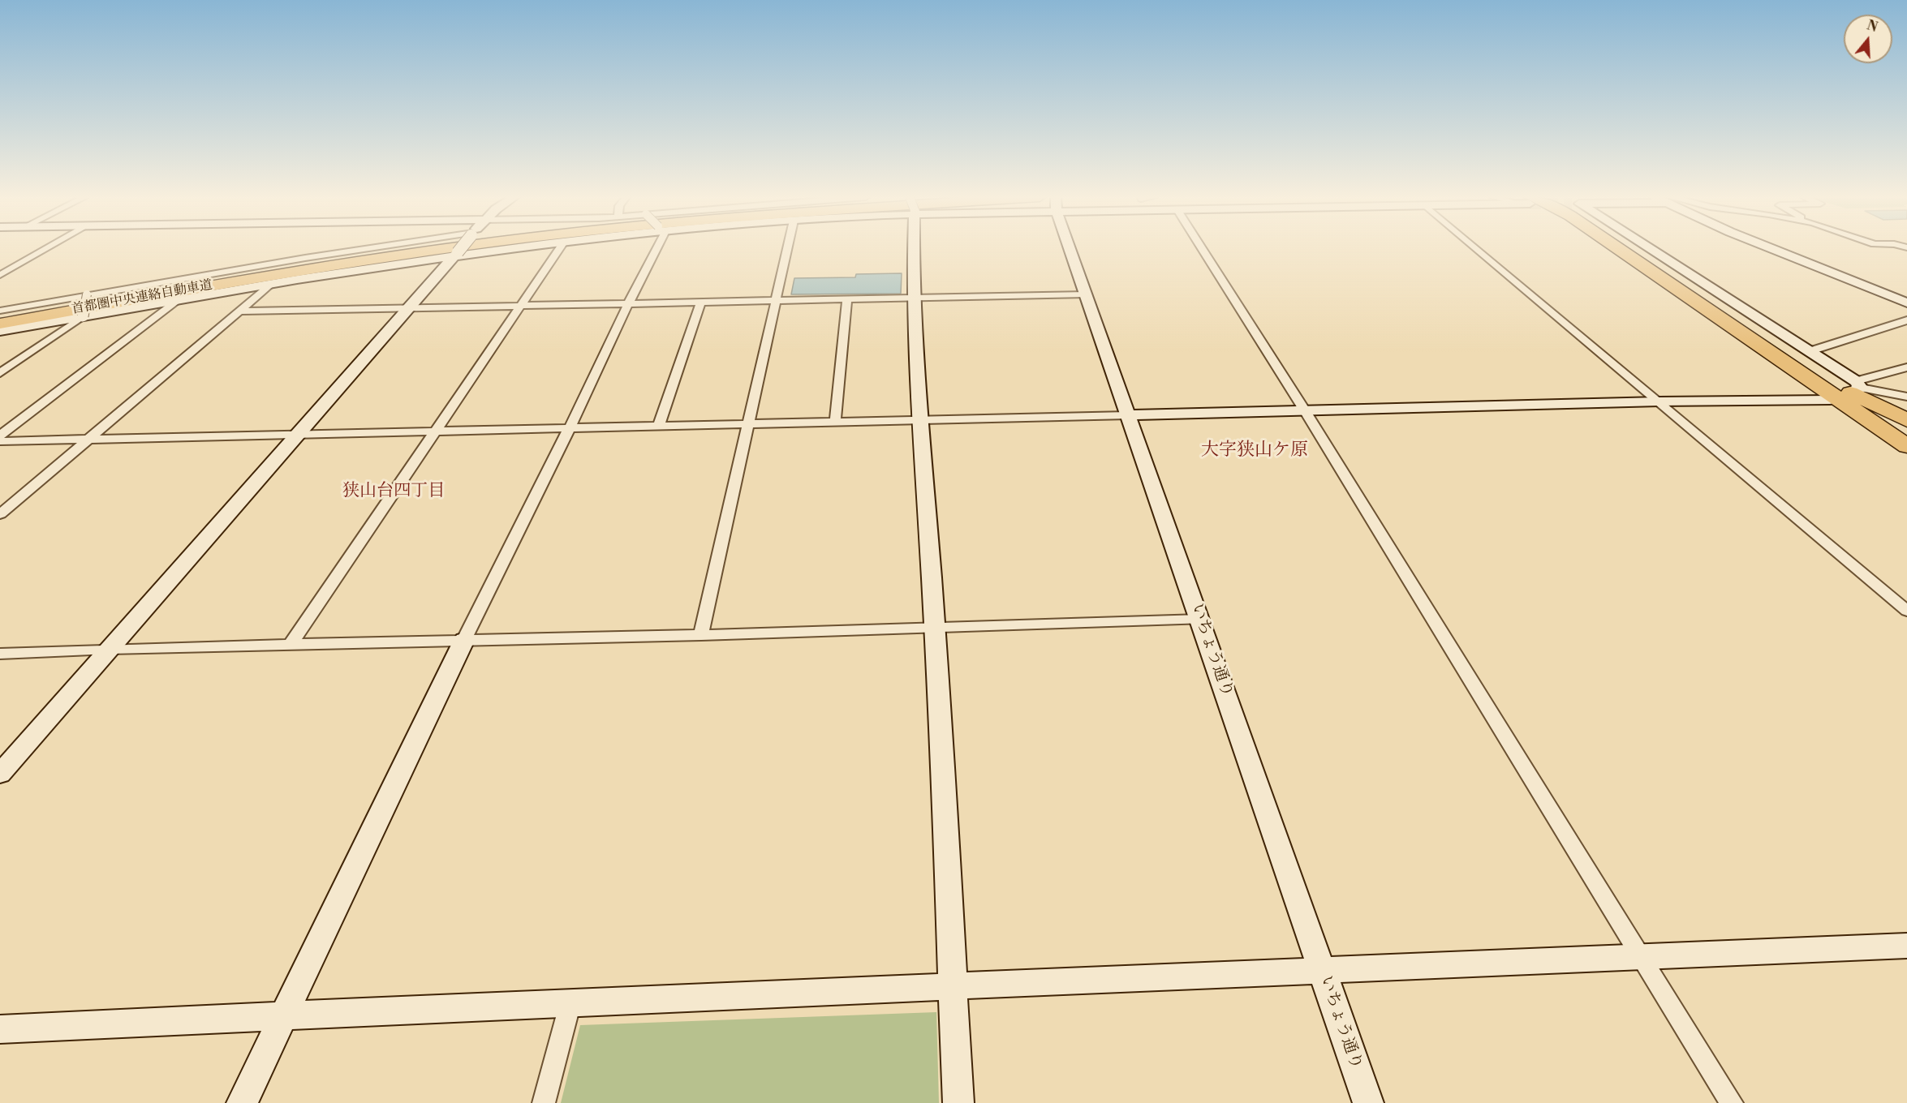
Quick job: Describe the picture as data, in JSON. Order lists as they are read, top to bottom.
{
  "streets": {
    "highway": ["首都圏中央連絡自動車道"],
    "street": ["いちょう通り"]
  },
  "districts": ["大字狭山ケ原", "狭山台四丁目"],
  "north": "top"
}
